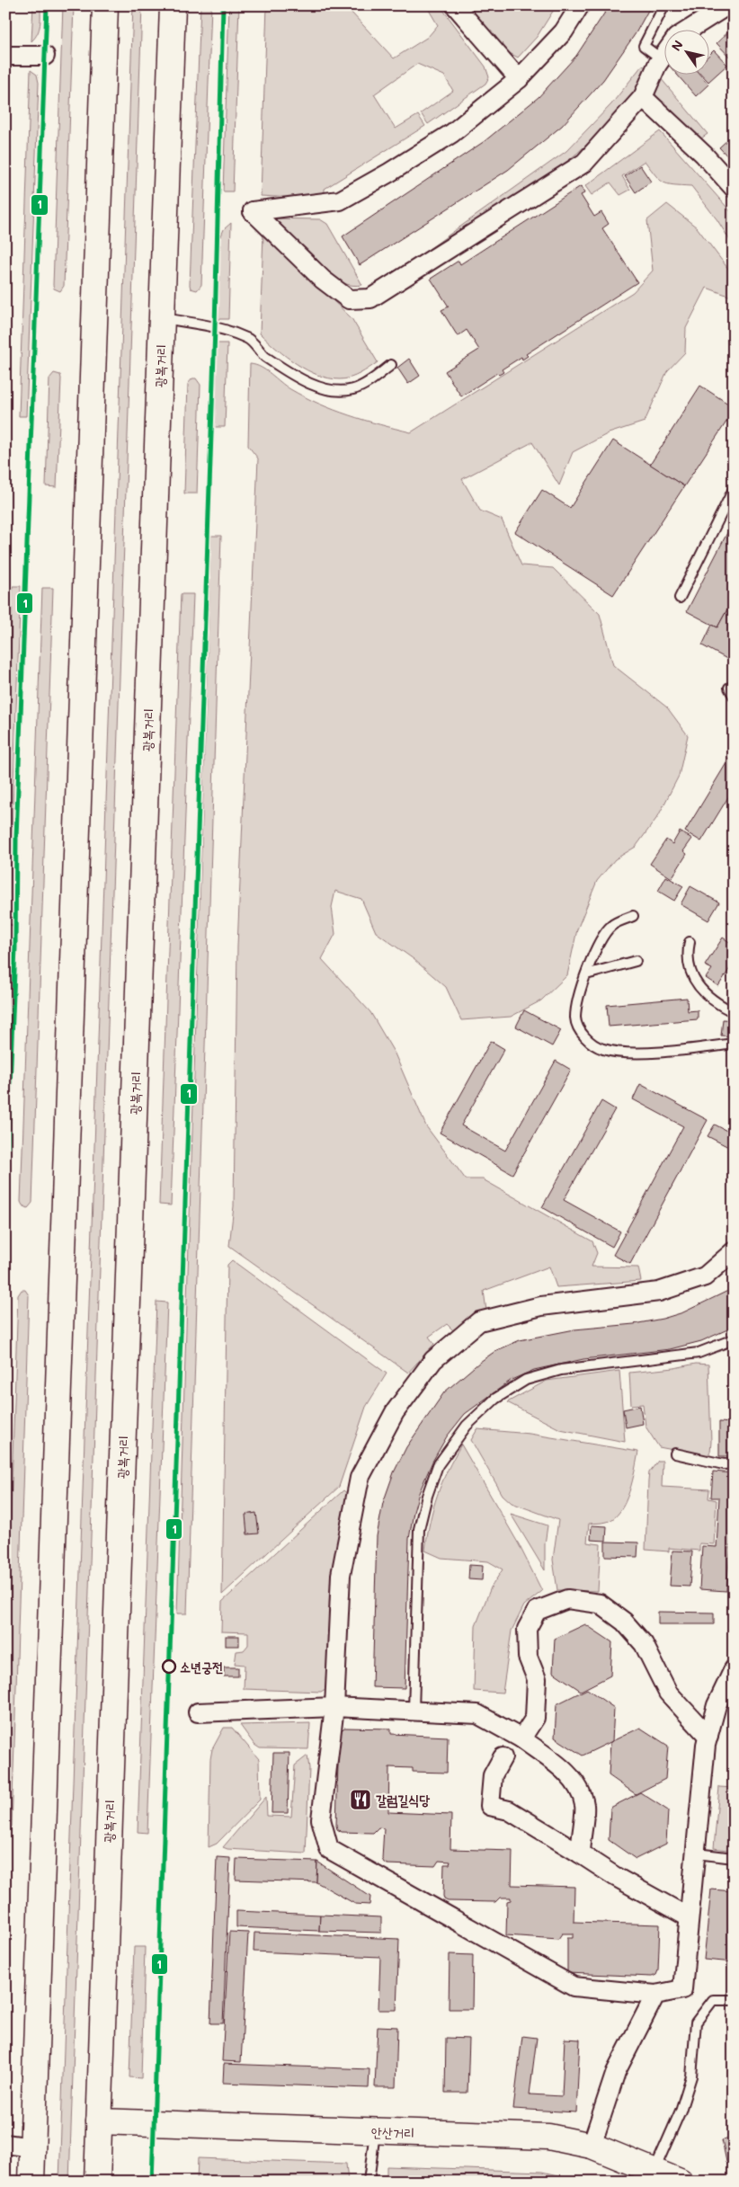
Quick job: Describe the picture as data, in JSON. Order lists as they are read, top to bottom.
{
  "streets": {
    "main road": ["광복거리", "안산거리"]
  },
  "crossings": [
    ["광복거리", "안산거리"]
  ],
  "places": {
    "other": ["소년궁전"],
    "restaurant": ["갈럼길식당"]
  },
  "lines": ["transit line 1"],
  "north": "top left"
}
